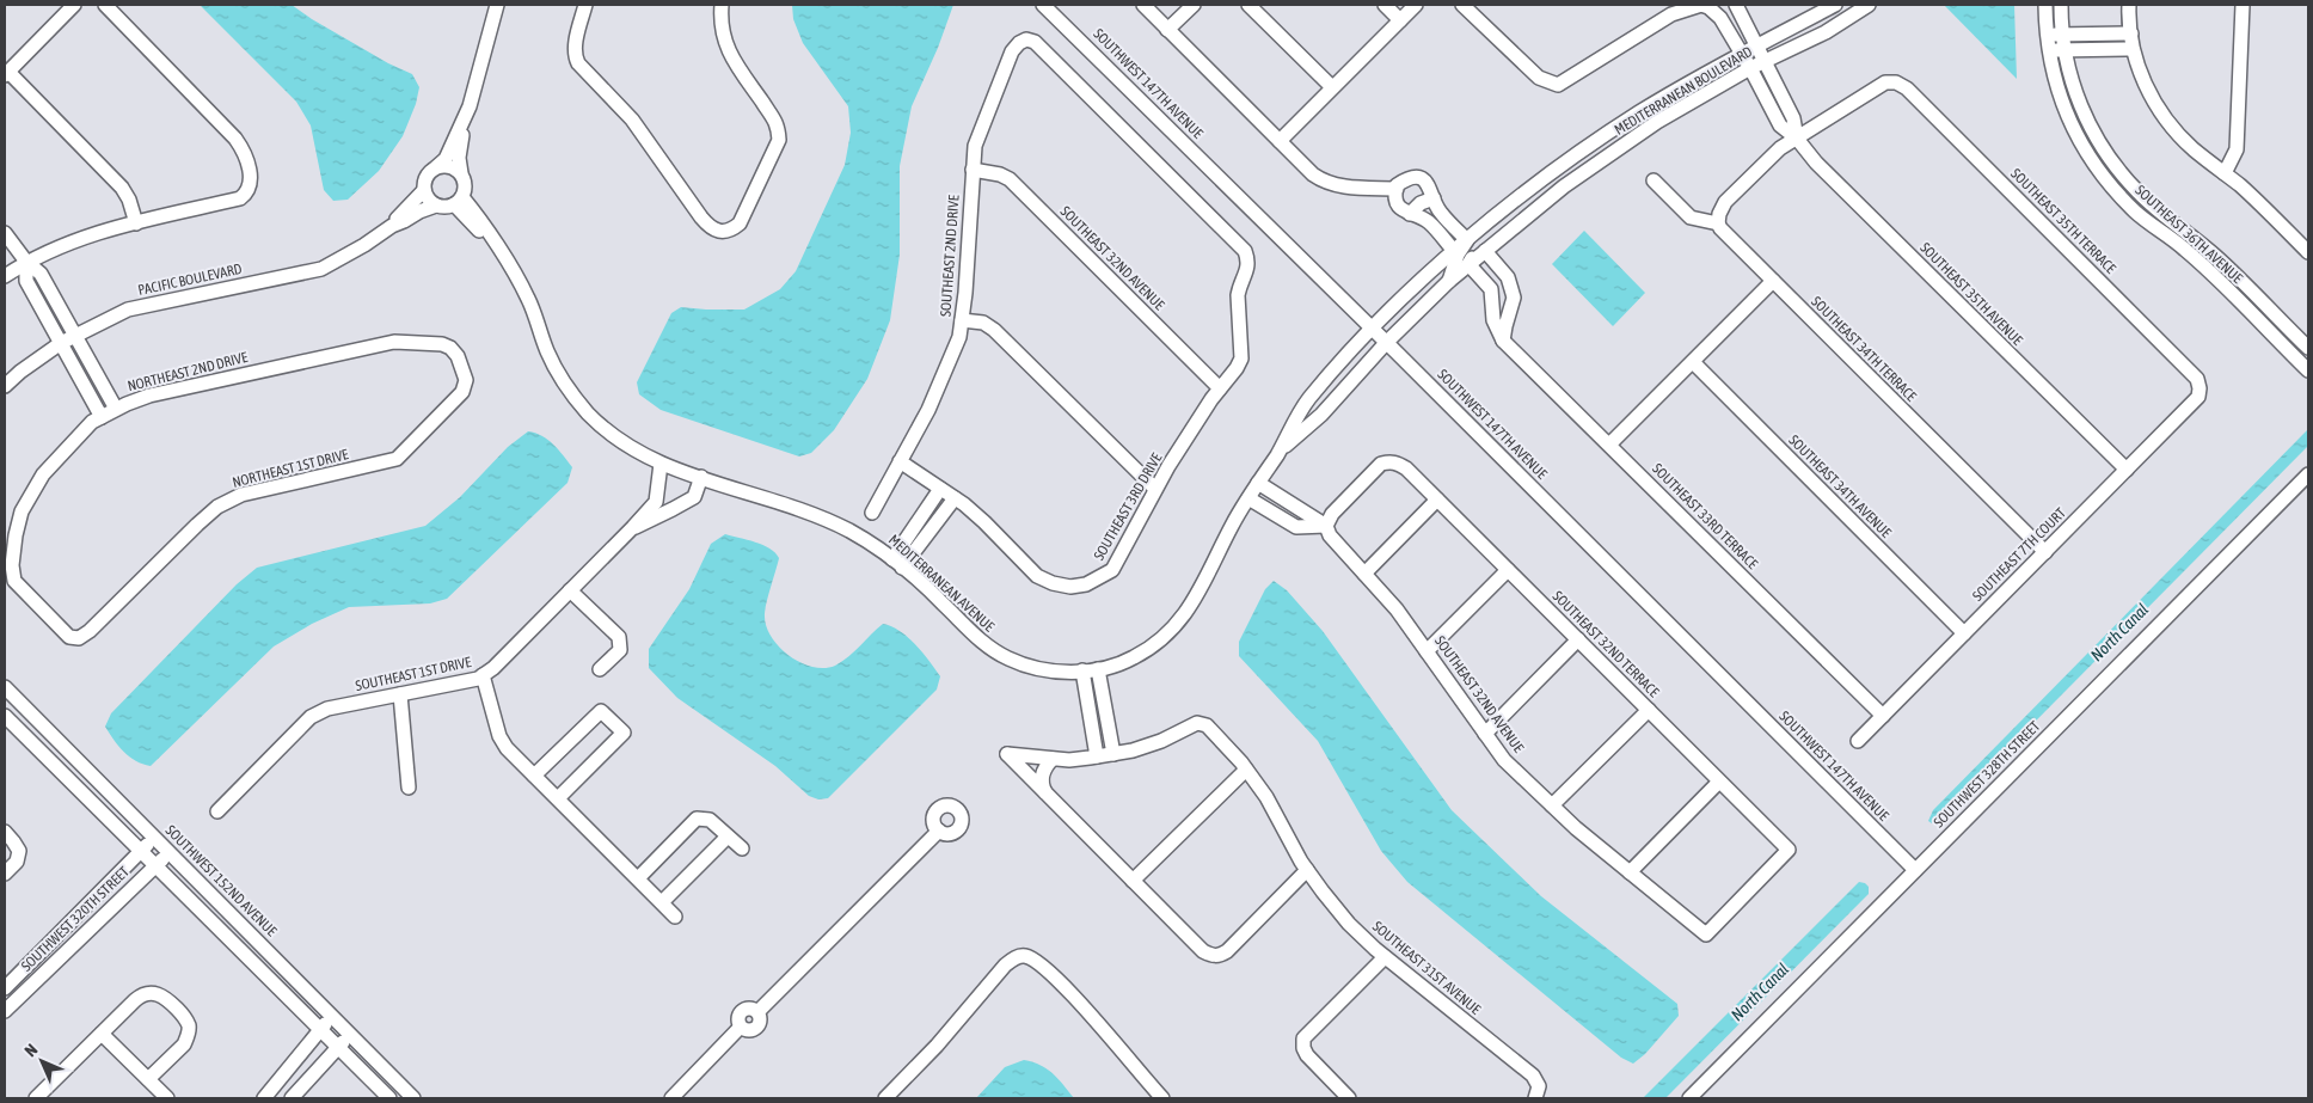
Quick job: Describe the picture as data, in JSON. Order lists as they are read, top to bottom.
{
  "streets": {
    "street": [
      "SOUTHWEST 147TH AVENUE",
      "MEDITERRANEAN BOULEVARD",
      "SOUTHEAST 35TH TERRACE",
      "SOUTHEAST 36TH AVENUE",
      "SOUTHEAST 2ND DRIVE",
      "SOUTHEAST 32ND AVENUE",
      "PACIFIC BOULEVARD",
      "SOUTHEAST 35TH AVENUE",
      "SOUTHEAST 34TH TERRACE",
      "NORTHEAST 2ND DRIVE",
      "NORTHEAST 1ST DRIVE",
      "SOUTHEAST 34TH AVENUE",
      "SOUTHEAST 3RD DRIVE",
      "SOUTHEAST 33RD TERRACE",
      "SOUTHEAST 7TH COURT",
      "MEDITERRANEAN AVENUE",
      "SOUTHEAST 32ND TERRACE",
      "SOUTHEAST 1ST DRIVE",
      "SOUTHWEST 328TH STREET",
      "SOUTHWEST 152ND AVENUE",
      "SOUTHWEST 320TH STREET",
      "SOUTHEAST 31ST AVENUE"
    ]
  },
  "crossings": [
    ["SOUTHWEST 147TH AVENUE", "MEDITERRANEAN BOULEVARD"],
    ["SOUTHWEST 147TH AVENUE", "MEDITERRANEAN AVENUE"],
    ["SOUTHWEST 147TH AVENUE", "SOUTHWEST 328TH STREET"],
    ["MEDITERRANEAN BOULEVARD", "SOUTHEAST 35TH AVENUE"],
    ["MEDITERRANEAN BOULEVARD", "SOUTHEAST 33RD TERRACE"],
    ["MEDITERRANEAN BOULEVARD", "MEDITERRANEAN AVENUE"],
    ["SOUTHEAST 35TH TERRACE", "SOUTHEAST 35TH AVENUE"],
    ["SOUTHEAST 35TH TERRACE", "SOUTHEAST 7TH COURT"],
    ["SOUTHEAST 2ND DRIVE", "SOUTHEAST 32ND AVENUE"],
    ["SOUTHEAST 2ND DRIVE", "SOUTHEAST 3RD DRIVE"],
    ["SOUTHEAST 32ND AVENUE", "SOUTHEAST 3RD DRIVE"],
    ["SOUTHEAST 32ND AVENUE", "MEDITERRANEAN AVENUE"],
    ["SOUTHEAST 32ND AVENUE", "SOUTHEAST 32ND TERRACE"],
    ["PACIFIC BOULEVARD", "MEDITERRANEAN AVENUE"],
    ["SOUTHEAST 35TH AVENUE", "SOUTHEAST 7TH COURT"],
    ["SOUTHEAST 34TH TERRACE", "SOUTHEAST 7TH COURT"],
    ["NORTHEAST 2ND DRIVE", "NORTHEAST 1ST DRIVE"],
    ["SOUTHEAST 34TH AVENUE", "SOUTHEAST 7TH COURT"],
    ["SOUTHEAST 33RD TERRACE", "SOUTHEAST 7TH COURT"],
    ["MEDITERRANEAN AVENUE", "SOUTHEAST 1ST DRIVE"],
    ["SOUTHWEST 152ND AVENUE", "SOUTHWEST 320TH STREET"]
  ],
  "water": ["North Canal"],
  "north": "top left"
}
